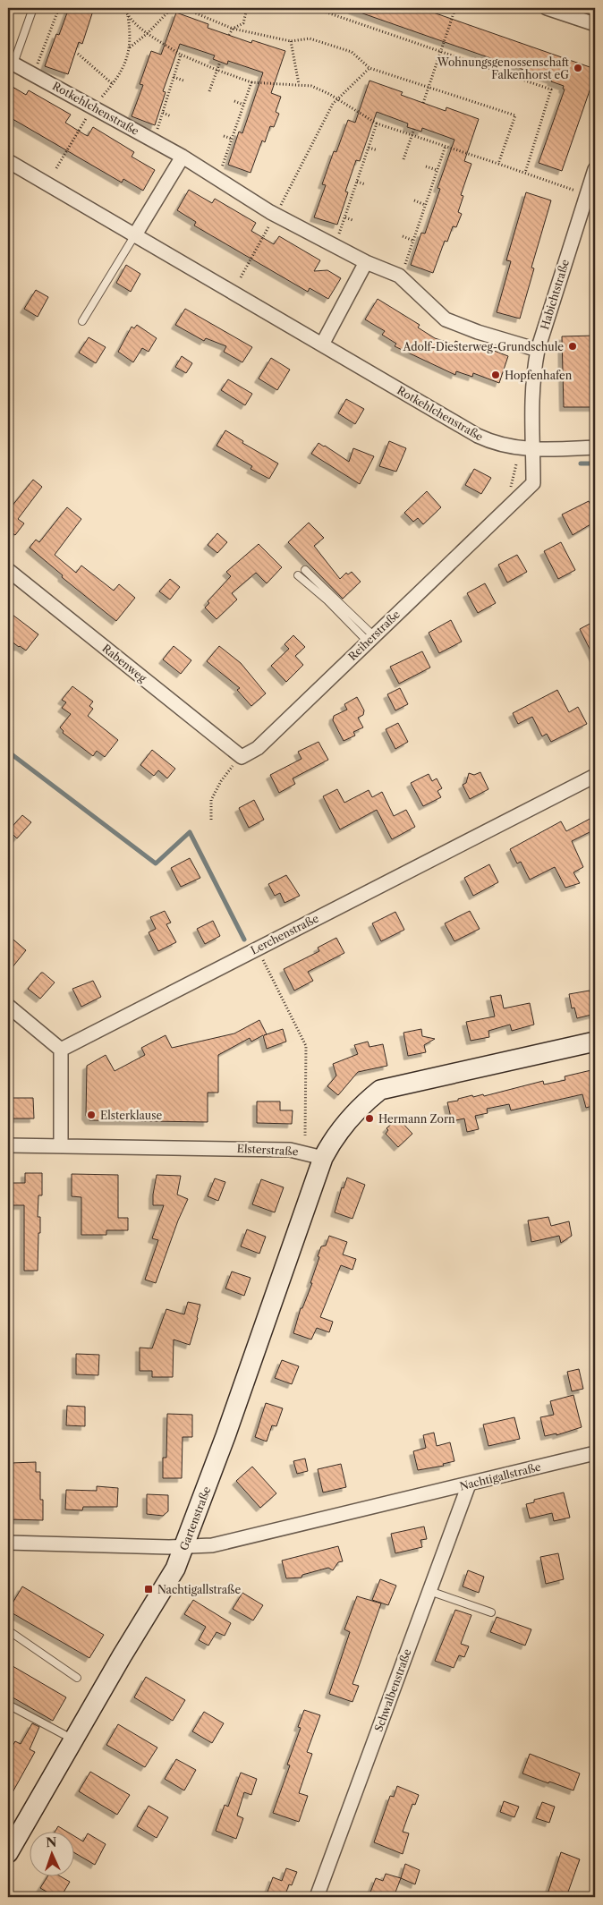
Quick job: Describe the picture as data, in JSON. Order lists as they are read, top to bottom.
{
  "streets": {
    "street": [
      "Rotkehlchenstraße",
      "Habichtstraße",
      "Reiherstraße",
      "Rabenweg",
      "Lerchenstraße",
      "Elsterstraße",
      "Nachtigallstraße",
      "Gartenstraße",
      "Schwalbenstraße"
    ]
  },
  "crossings": [
    ["Rotkehlchenstraße", "Habichtstraße"],
    ["Rotkehlchenstraße", "Reiherstraße"],
    ["Habichtstraße", "Reiherstraße"],
    ["Reiherstraße", "Rabenweg"],
    ["Elsterstraße", "Gartenstraße"],
    ["Nachtigallstraße", "Gartenstraße"],
    ["Nachtigallstraße", "Schwalbenstraße"]
  ],
  "places": {
    "other": [
      "Wohnungsgenossenschaft Falkenhorst eG",
      "Adolf-Diesterweg-Grundschule",
      "Hopfenhafen",
      "Elsterklause",
      "Hermann Zorn"
    ],
    "transit": ["Nachtigallstraße"]
  },
  "north": "top"
}
